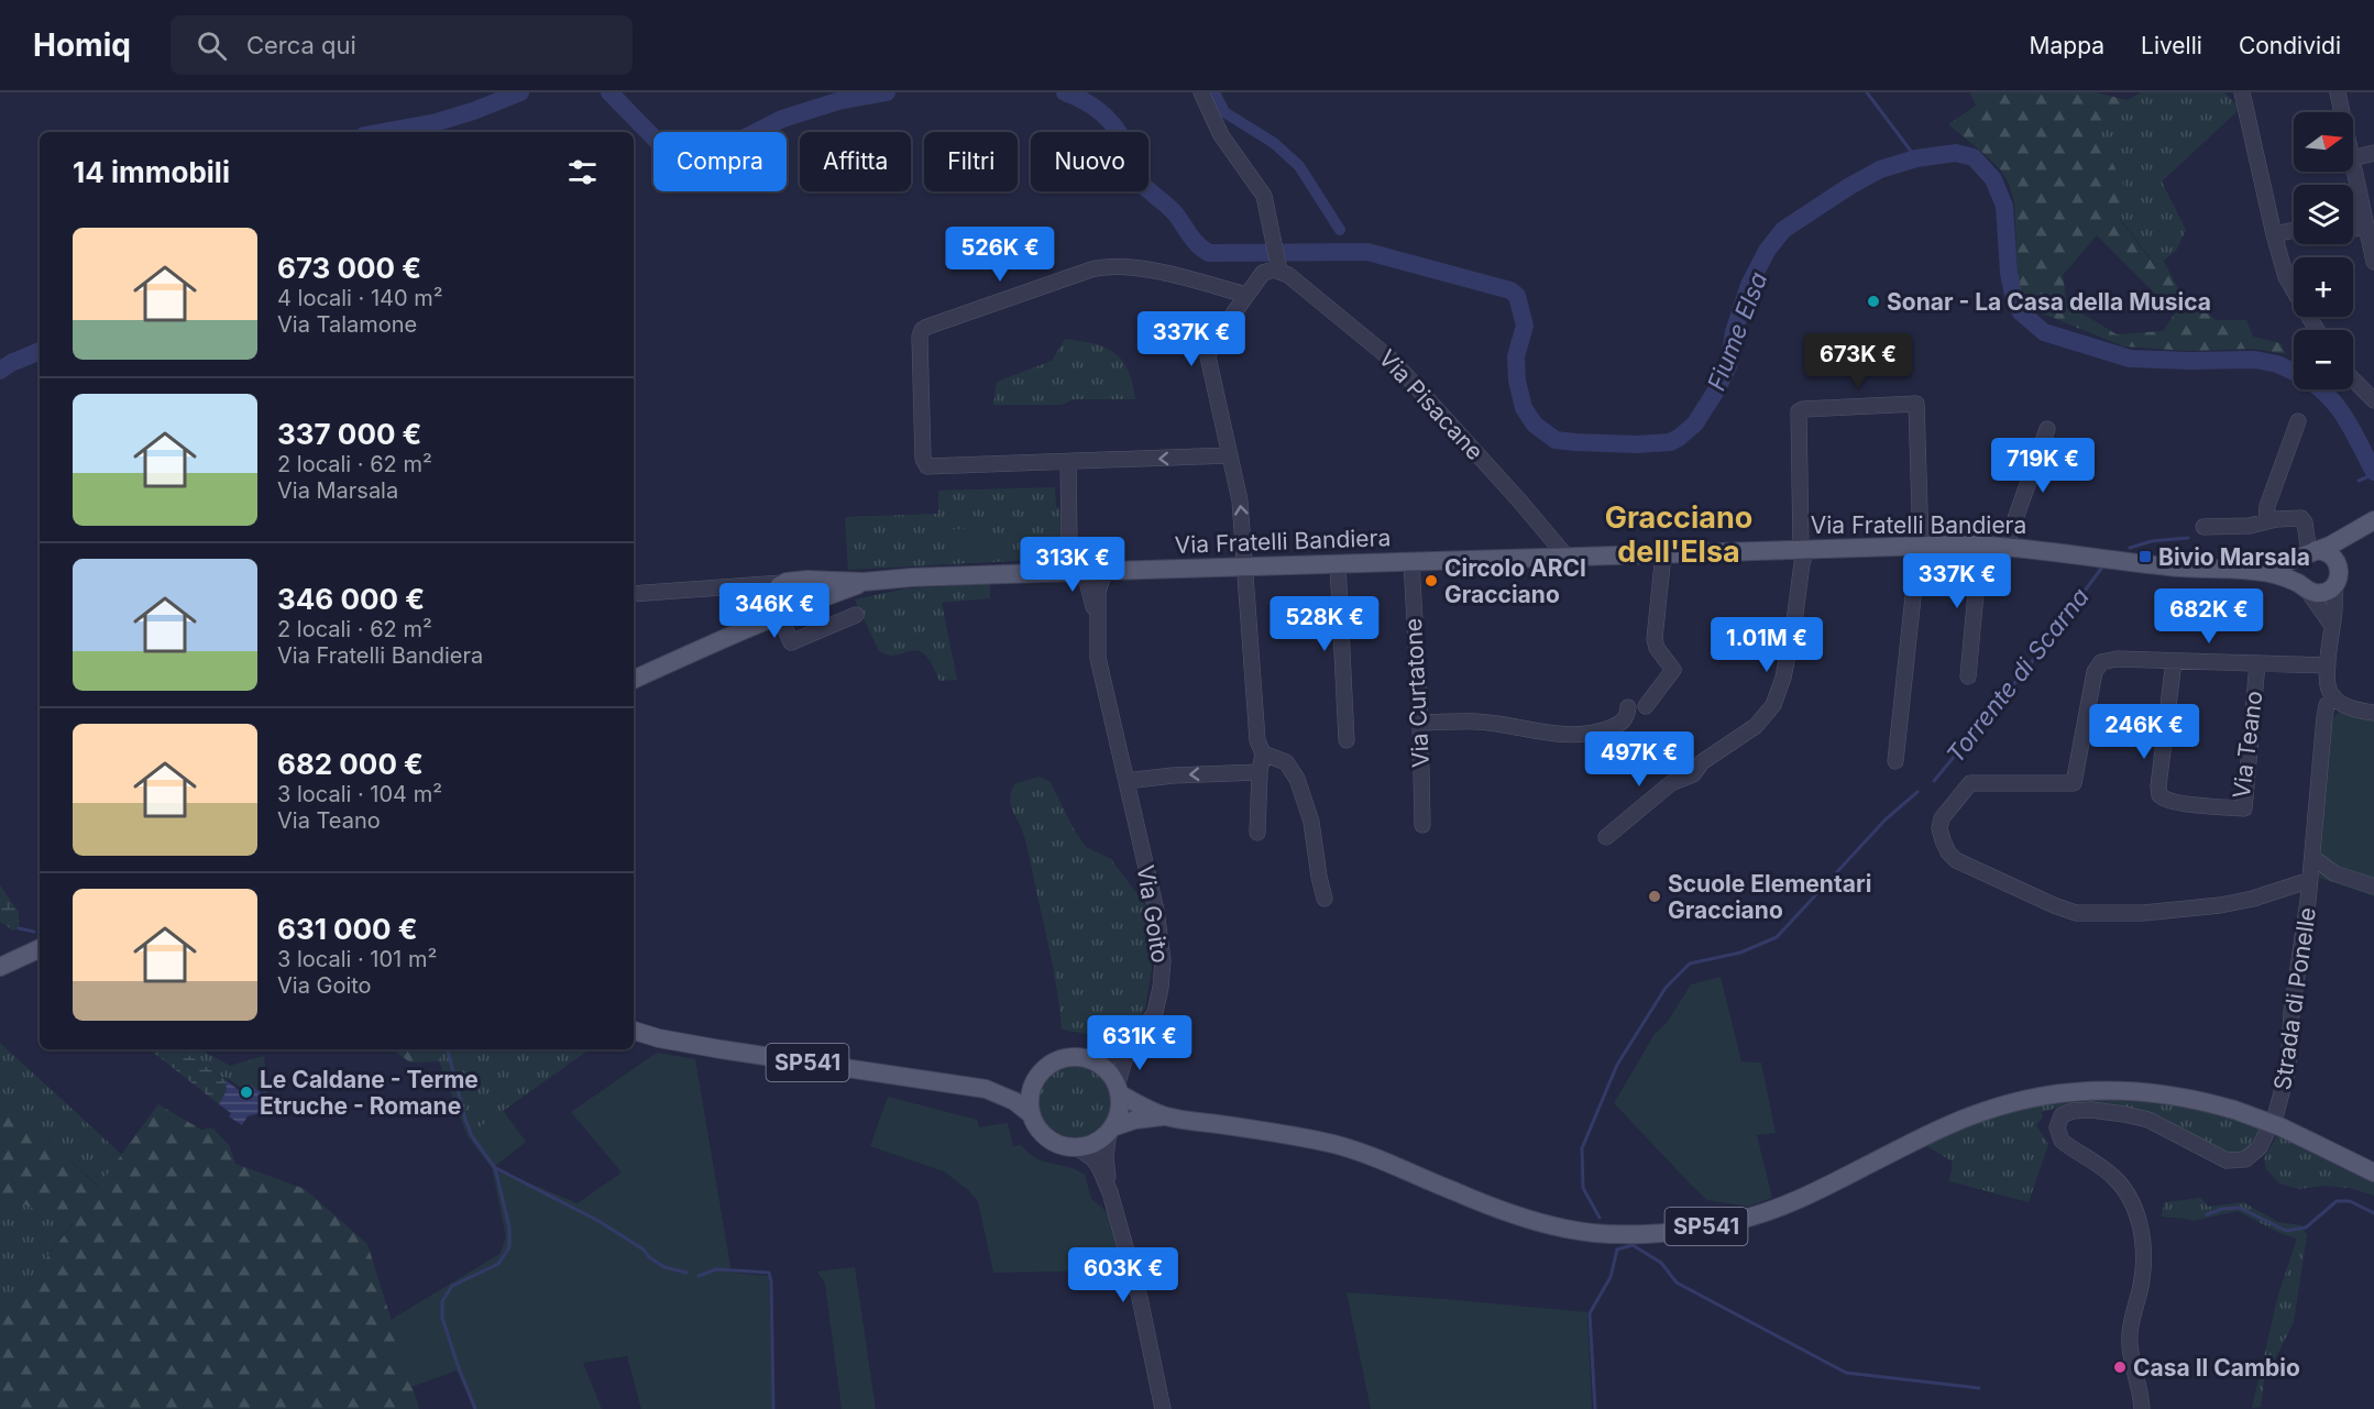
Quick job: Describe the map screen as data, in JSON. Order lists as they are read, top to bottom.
{
  "streets": {
    "main road": ["Via Fratelli Bandiera", "SP541"],
    "street": [
      "Via Pisacane",
      "Via Curtatone",
      "Via Teano",
      "Via Goito",
      "Strada di Ponelle"
    ]
  },
  "crossings": [
    ["Via Pisacane", "Via Fratelli Bandiera"],
    ["Via Fratelli Bandiera", "Via Curtatone"],
    ["Via Fratelli Bandiera", "Via Goito"],
    ["Via Teano", "Strada di Ponelle"],
    ["Via Goito", "SP541"]
  ],
  "districts": ["Gracciano dell'Elsa"],
  "water": ["Fiume Elsa", "Torrente di Scarna"],
  "places": {
    "other": [
      "Sonar - La Casa della Musica",
      "Circolo ARCI Gracciano",
      "Scuole Elementari Gracciano",
      "Le Caldane - Terme Etruche - Romane",
      "Casa Il Cambio"
    ],
    "transit": ["Bivio Marsala"]
  },
  "north": "right",
  "page": {
    "header": "Homiq",
    "search": "Cerca qui",
    "nav": ["Mappa", "Livelli", "Condividi"],
    "map_buttons": ["+", "−"],
    "chip": [
      "Compra",
      "Affitta",
      "Filtri",
      "Nuovo"
    ],
    "heading": "14 immobili",
    "list": [
      {
        "name": "673 000 €",
        "note": "4 locali · 140 m² · Via Talamone"
      },
      {
        "name": "337 000 €",
        "note": "2 locali · 62 m² · Via Marsala"
      },
      {
        "name": "346 000 €",
        "note": "2 locali · 62 m² · Via Fratelli Bandiera"
      },
      {
        "name": "682 000 €",
        "note": "3 locali · 104 m² · Via Teano"
      },
      {
        "name": "631 000 €",
        "note": "3 locali · 101 m² · Via Goito"
      }
    ],
    "price": [
      "526K €",
      "337K €",
      "673K €",
      "719K €",
      "313K €",
      "337K €",
      "346K €",
      "682K €",
      "528K €",
      "1.01M €",
      "246K €",
      "497K €",
      "631K €",
      "603K €"
    ]
  }
}
